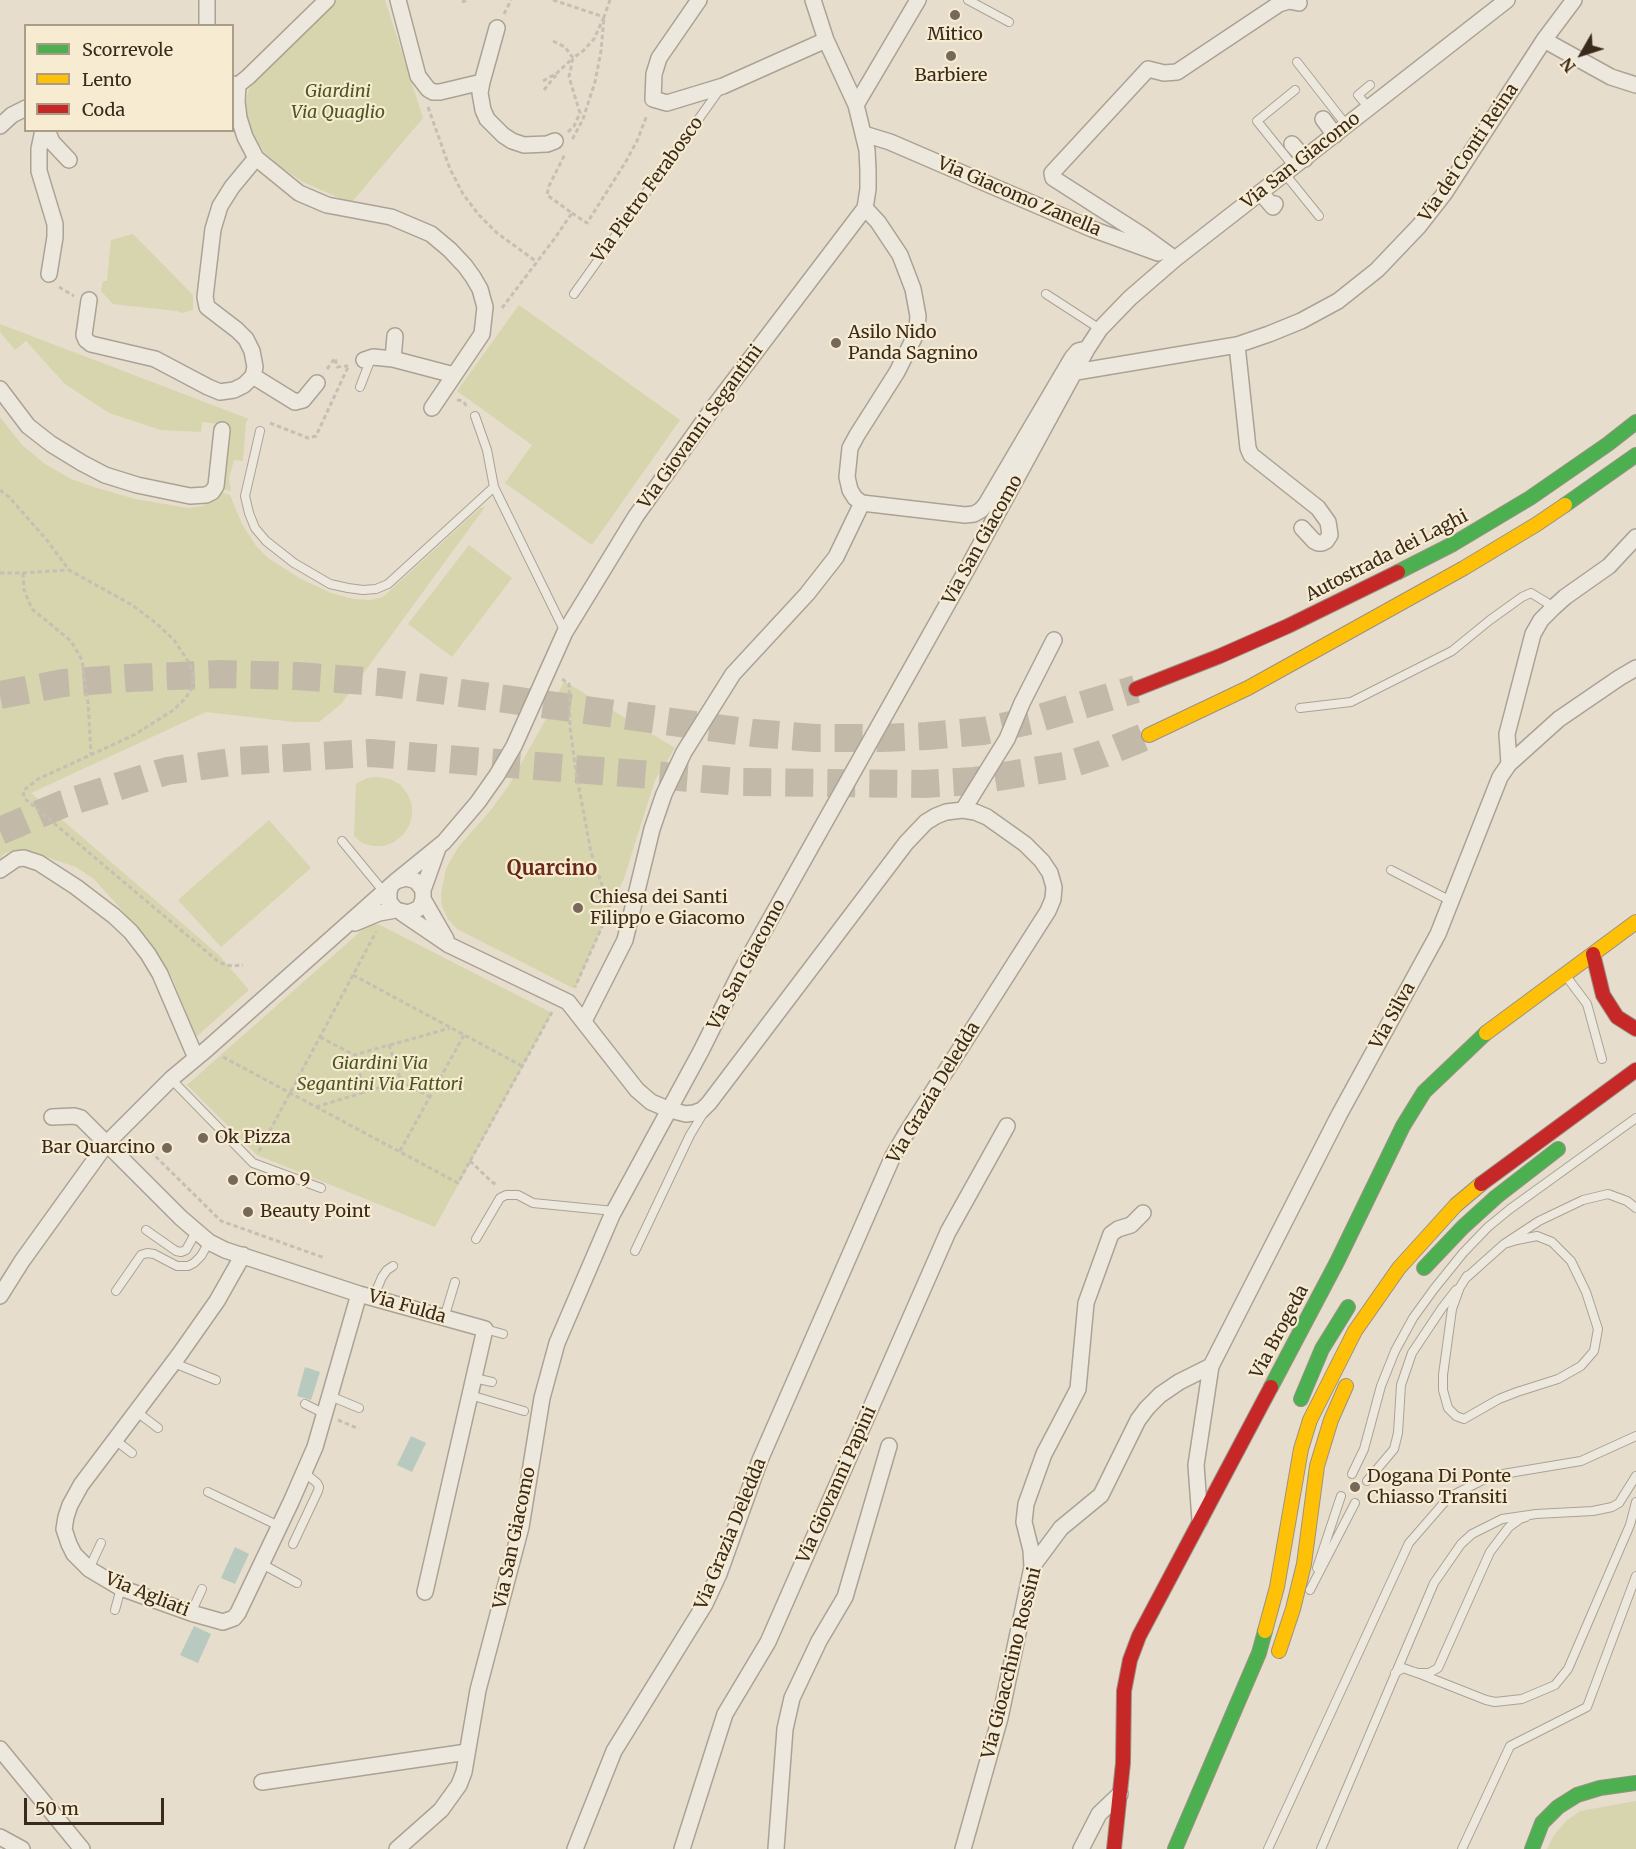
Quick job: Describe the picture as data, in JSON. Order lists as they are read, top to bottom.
{
  "streets": {
    "main road": ["Autostrada dei Laghi", "Via Brogeda"],
    "street": [
      "Via dei Conti Reina",
      "Via San Giacomo",
      "Via Pietro Ferabosco",
      "Via Giacomo Zanella",
      "Via Giovanni Segantini",
      "Via Silva",
      "Via Grazia Deledda",
      "Via Fulda",
      "Via Giovanni Papini",
      "Via Agliati",
      "Via Gioacchino Rossini"
    ]
  },
  "crossings": [
    ["Via dei Conti Reina", "Via San Giacomo"],
    ["Via San Giacomo", "Via Giacomo Zanella"],
    ["Via Giovanni Segantini", "Via Fulda"],
    ["Via Silva", "Via Brogeda"],
    ["Via Silva", "Via Gioacchino Rossini"],
    ["Via Fulda", "Via Agliati"]
  ],
  "districts": ["Quarcino"],
  "parks": ["Giardini Via Quaglio", "Giardini Via Segantini Via Fattori"],
  "places": [
    "Mitico",
    "Barbiere",
    "Asilo Nido Panda Sagnino",
    "Chiesa dei Santi Filippo e Giacomo",
    "Ok Pizza",
    "Bar Quarcino",
    "Como 9",
    "Beauty Point",
    "Dogana Di Ponte Chiasso Transiti"
  ],
  "legend": ["Scorrevole", "Lento", "Coda"],
  "scale_bar": "50 m",
  "north": "bottom left"
}
